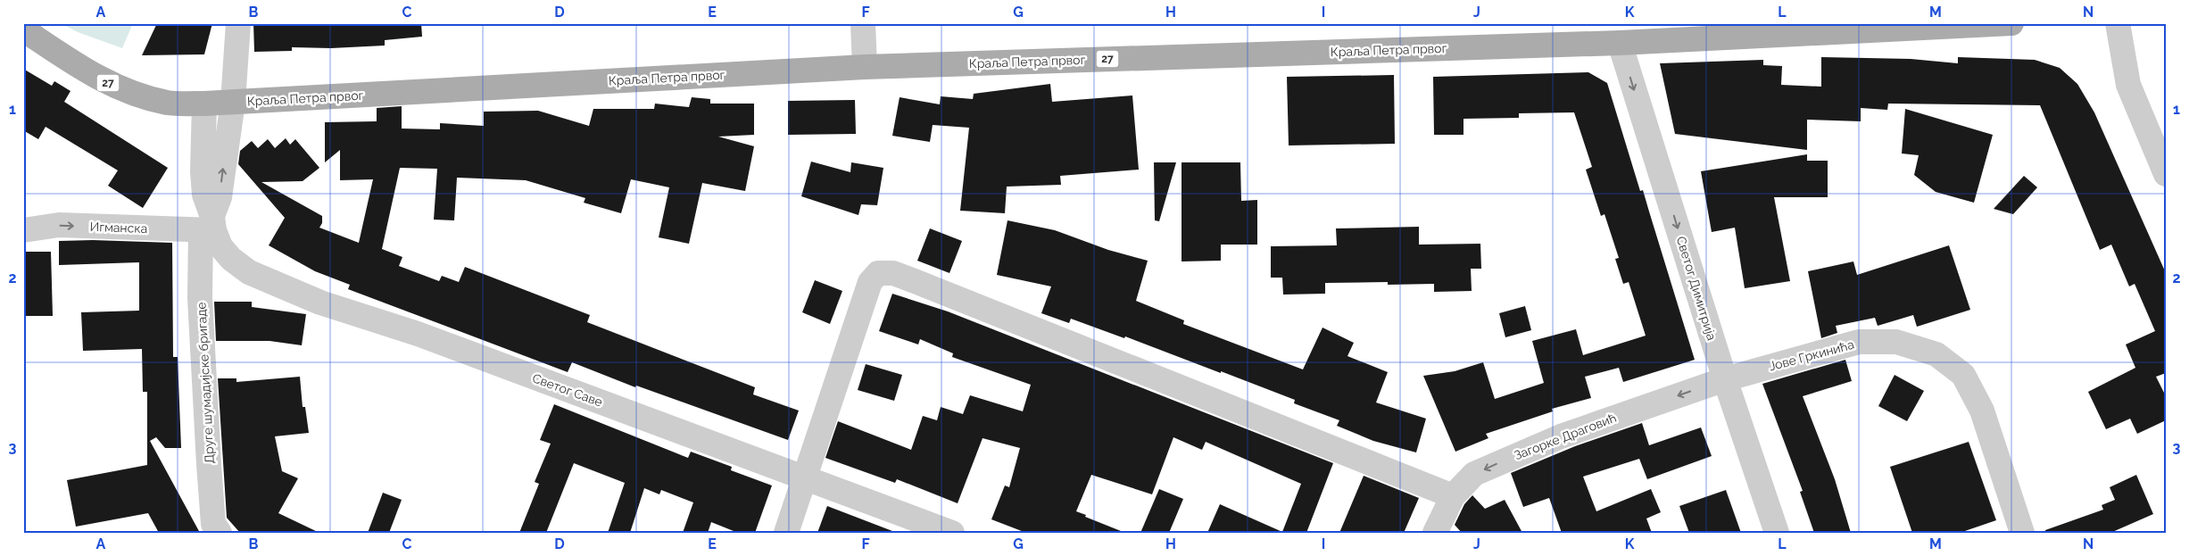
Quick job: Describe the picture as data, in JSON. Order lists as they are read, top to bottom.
{
  "streets": {
    "main road": ["Краља Петра првог", "27"],
    "street": [
      "Игманска",
      "Светог Димитрија",
      "Јове Гркинића",
      "Друге шумадијске бригаде",
      "Светог Саве",
      "Загорке Драговић"
    ]
  },
  "crossings": [
    ["Краља Петра првог", "27"],
    ["Краља Петра првог", "Светог Димитрија"],
    ["Краља Петра првог", "Друге шумадијске бригаде"],
    ["27", "Друге шумадијске бригаде"],
    ["Игманска", "Друге шумадијске бригаде"],
    ["Игманска", "Светог Саве"],
    ["Светог Димитрија", "Јове Гркинића"],
    ["Светог Димитрија", "Загорке Драговић"],
    ["Јове Гркинића", "Загорке Драговић"],
    ["Друге шумадијске бригаде", "Светог Саве"]
  ],
  "one_way": ["Игманска", "Светог Димитрија", "Загорке Драговић"],
  "grid": {
    "columns": [
      "A",
      "B",
      "C",
      "D",
      "E",
      "F",
      "G",
      "H",
      "I",
      "J",
      "K",
      "L",
      "M",
      "N"
    ],
    "rows": ["1", "2", "3"]
  }
}
